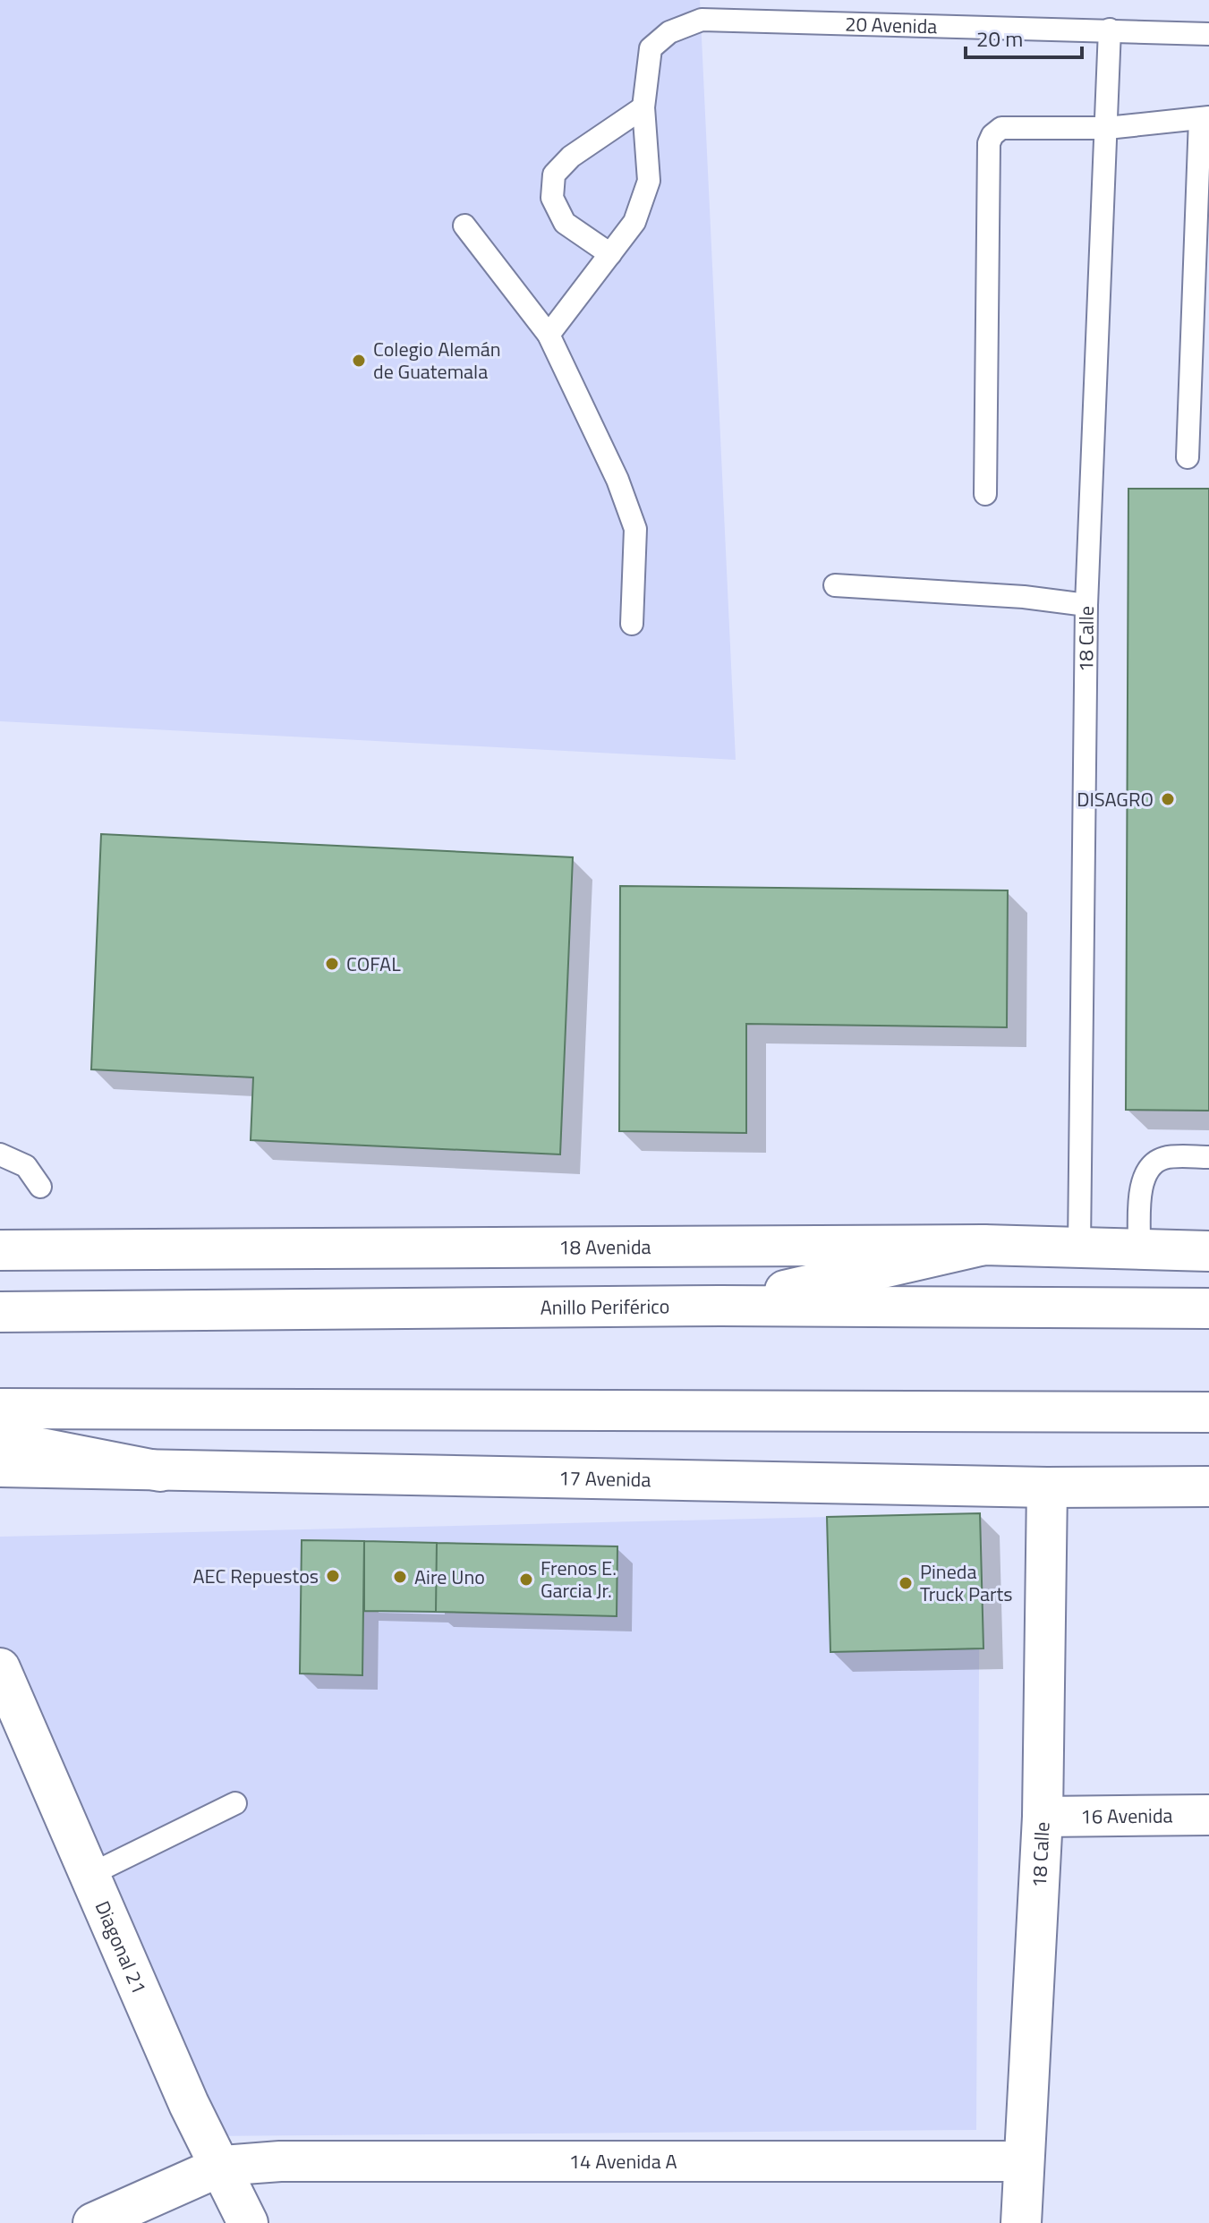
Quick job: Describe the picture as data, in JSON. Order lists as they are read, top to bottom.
{
  "streets": {
    "main road": [
      "18 Calle",
      "18 Avenida",
      "Anillo Periférico",
      "17 Avenida",
      "16 Avenida",
      "Diagonal 21",
      "14 Avenida A"
    ],
    "lane": ["20 Avenida"]
  },
  "crossings": [
    ["20 Avenida", "18 Calle"],
    ["18 Calle", "18 Avenida"],
    ["18 Calle", "17 Avenida"],
    ["18 Calle", "16 Avenida"],
    ["18 Calle", "14 Avenida A"],
    ["Diagonal 21", "14 Avenida A"]
  ],
  "places": [
    "Colegio Alemán de Guatemala",
    "DISAGRO",
    "COFAL",
    "AEC Repuestos",
    "Aire Uno",
    "Frenos E. Garcia Jr.",
    "Pineda Truck Parts"
  ],
  "scale_bar": "20 m"
}
